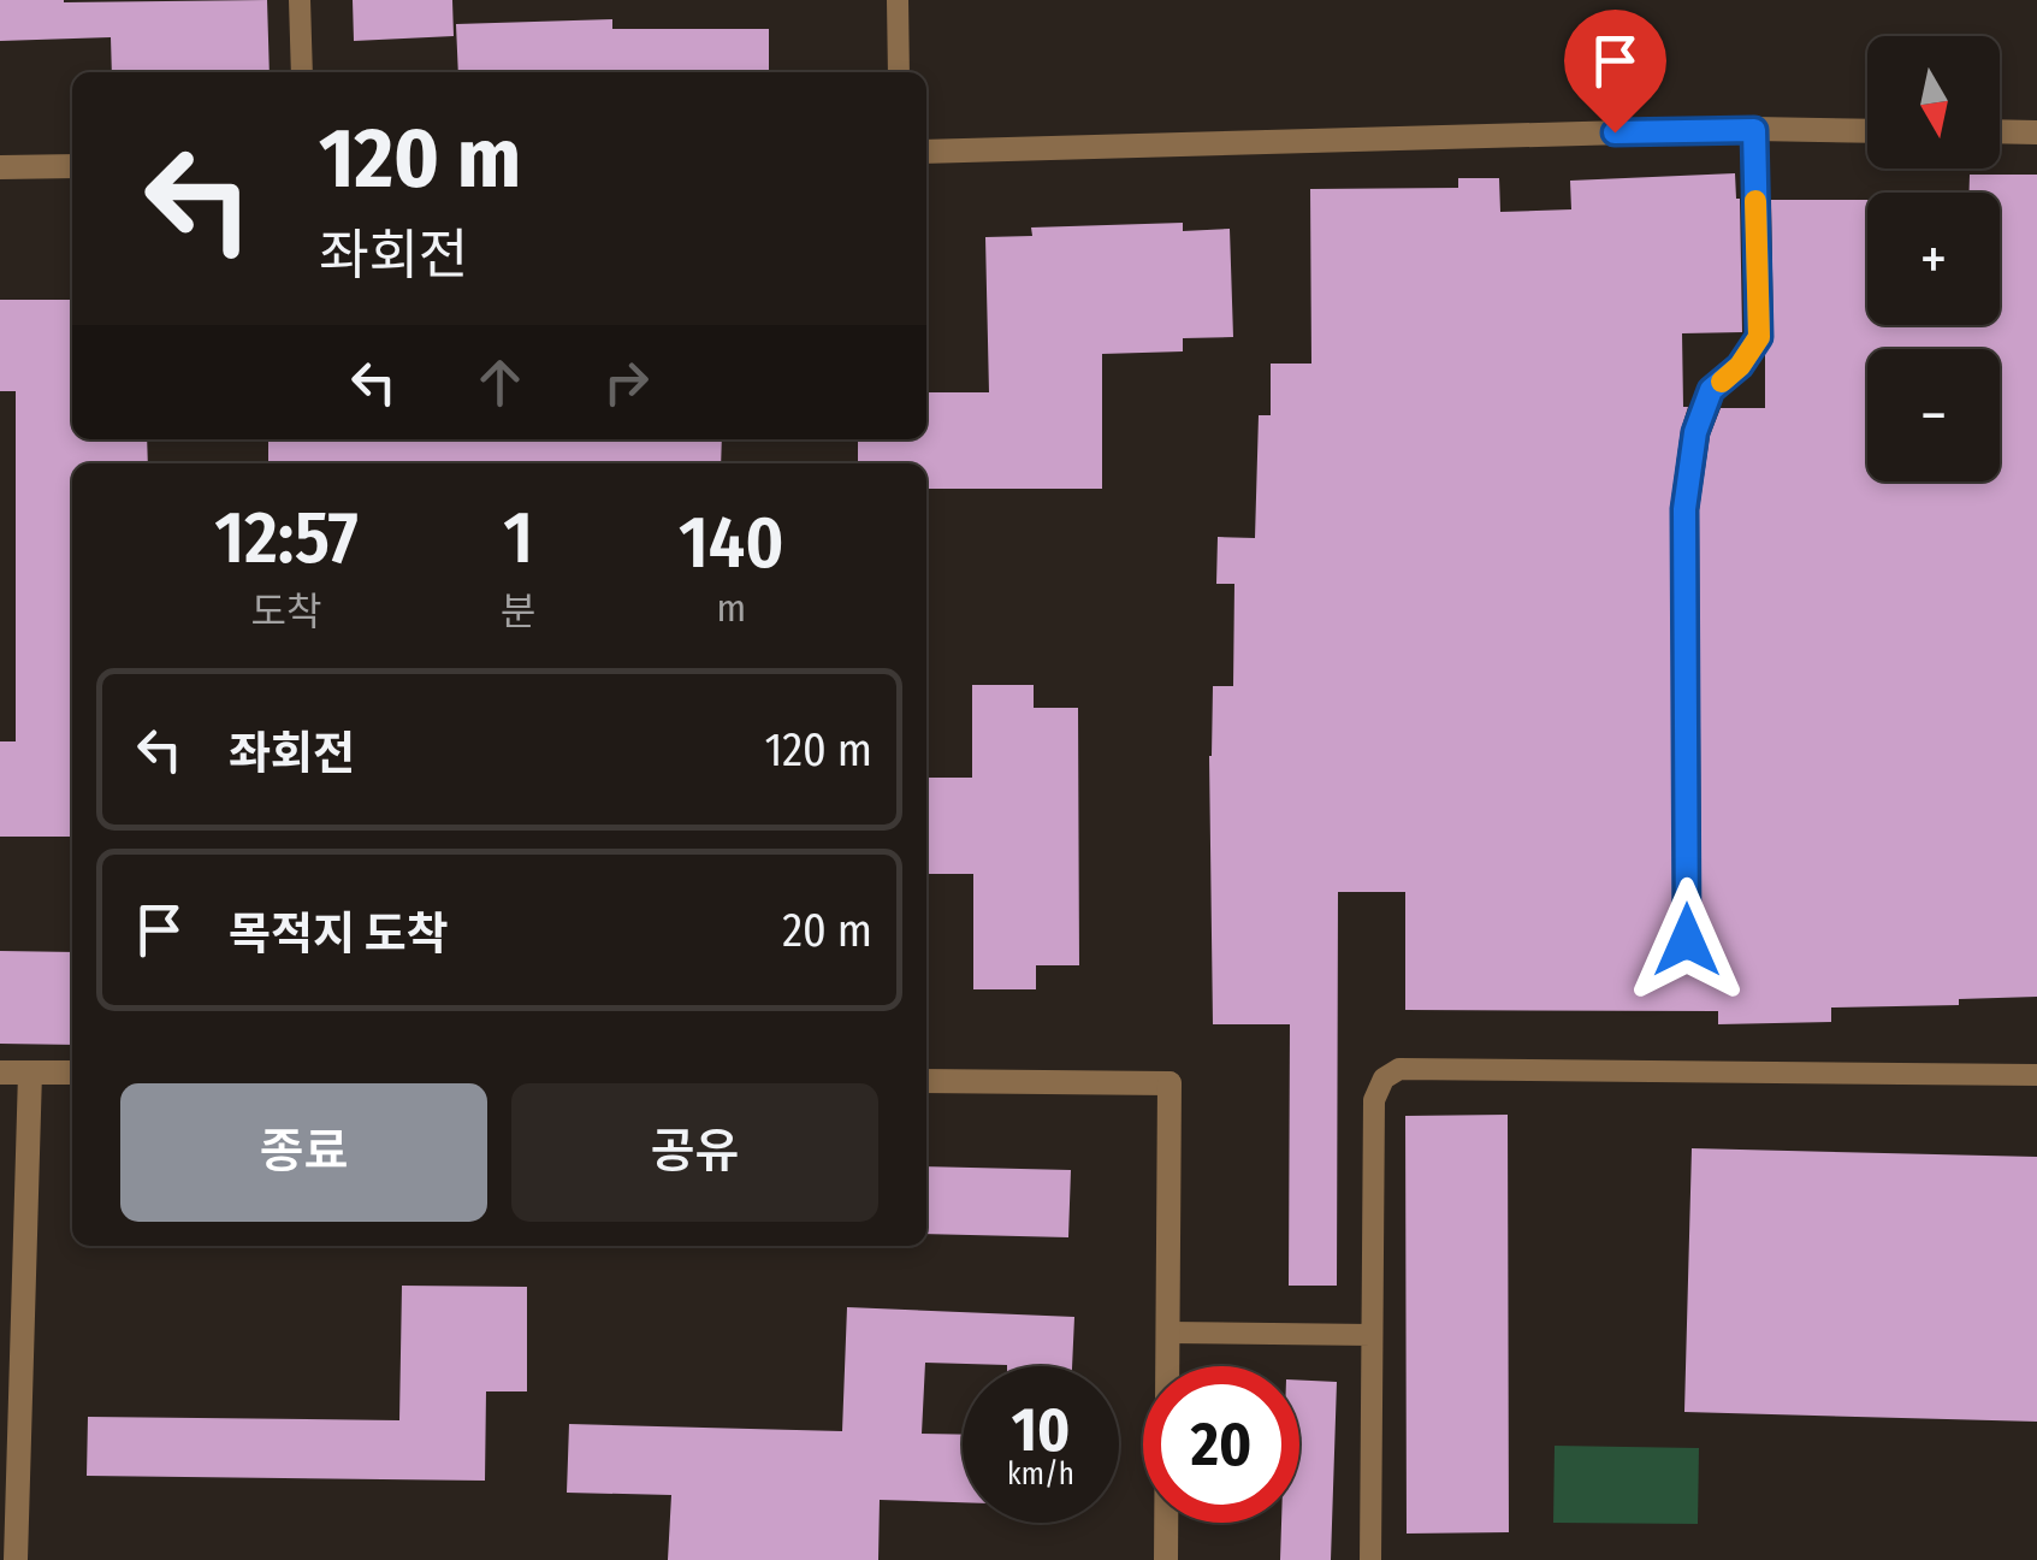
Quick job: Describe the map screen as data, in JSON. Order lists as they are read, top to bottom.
{
  "north": "bottom",
  "page": {
    "map_buttons": ["+", "−"],
    "turn": ["120 m", "좌회전"],
    "eta": [
      "12:57",
      "도착",
      "1",
      "분",
      "140",
      "m"
    ],
    "list": [
      {
        "name": "좌회전",
        "value": "120 m"
      },
      {
        "name": "목적지 도착",
        "value": "20 m"
      }
    ],
    "buttons": ["종료", "공유"],
    "speed": "10 km/h",
    "limit": "20"
  }
}
